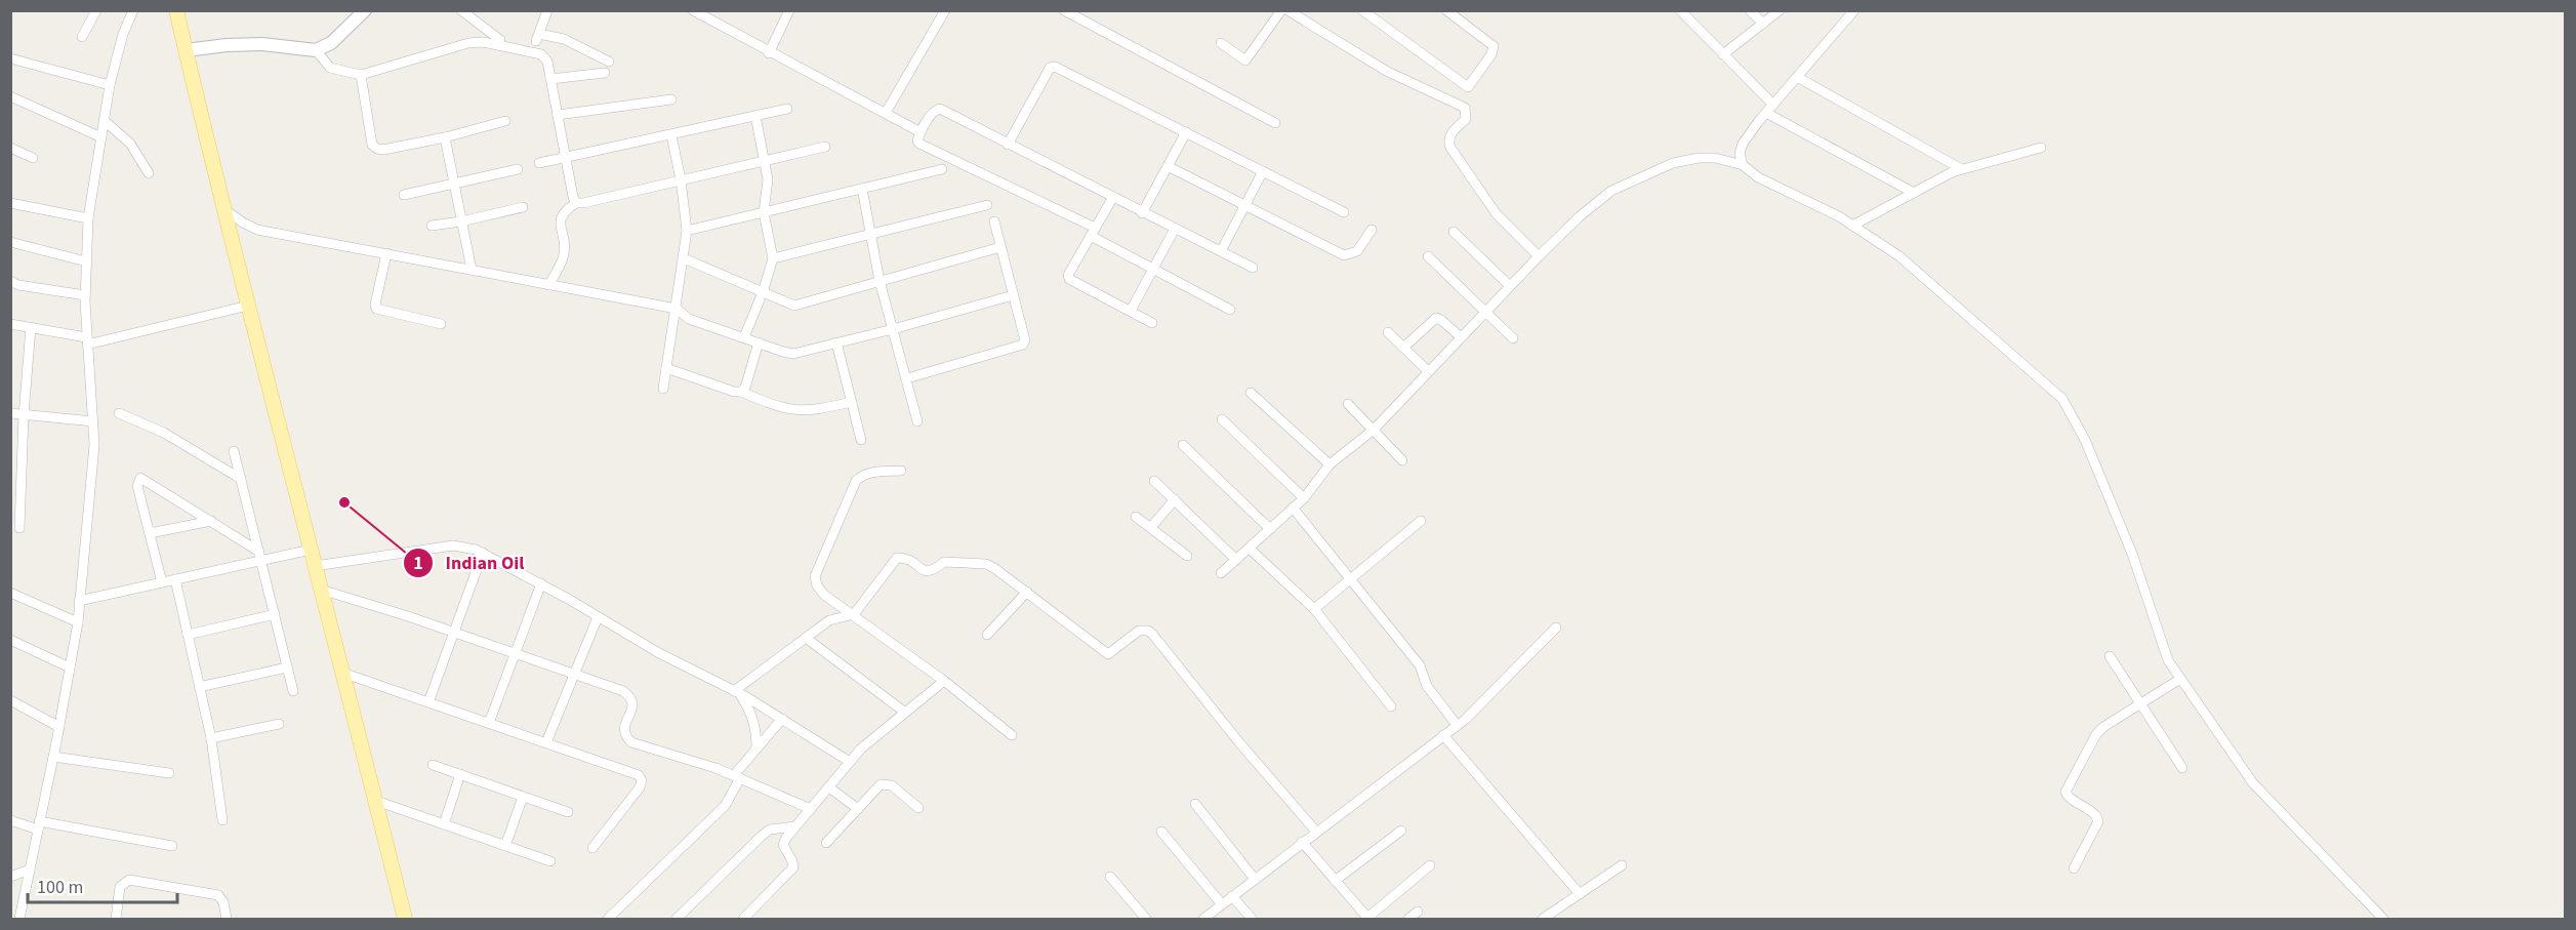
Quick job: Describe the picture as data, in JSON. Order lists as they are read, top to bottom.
{
  "places": ["Indian Oil"],
  "scale_bar": "100 m"
}
